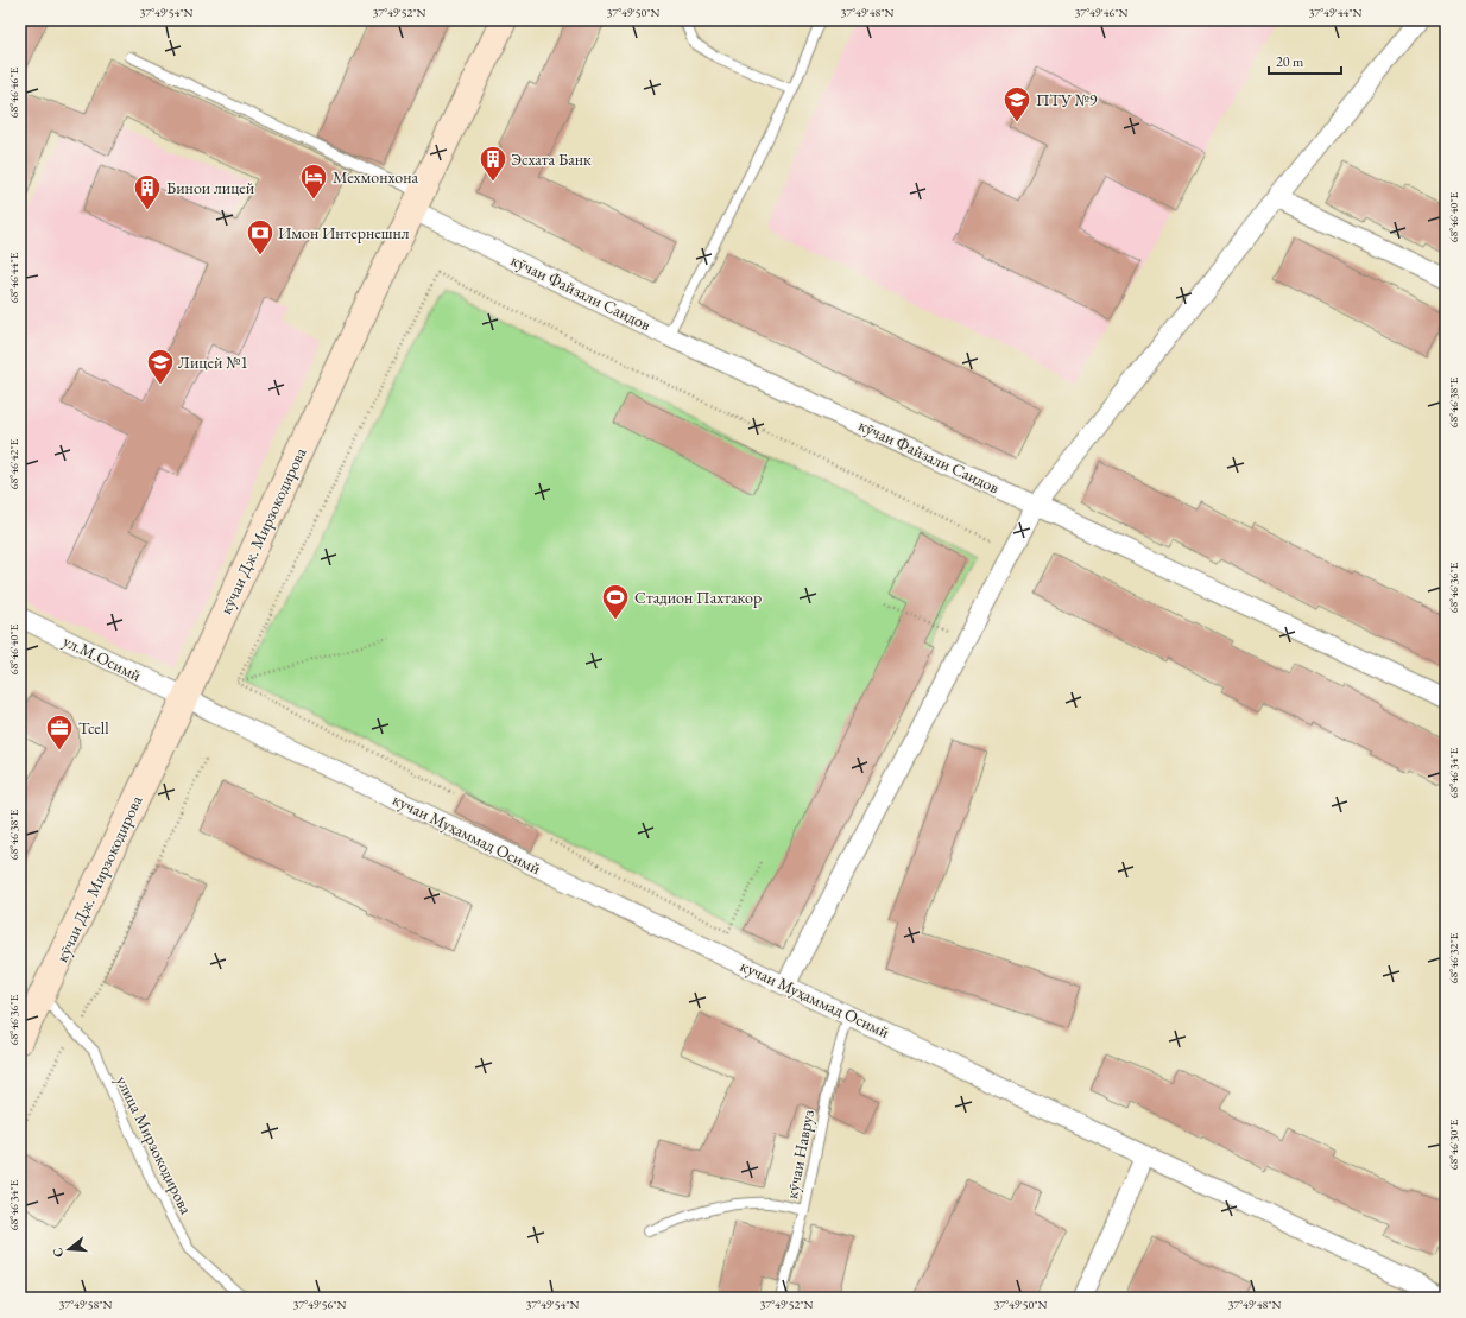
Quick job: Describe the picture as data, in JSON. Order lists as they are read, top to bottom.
{
  "streets": {
    "street": [
      "кӯчаи Файзали Саидов",
      "кӯчаи Дж. Мирзокодирова",
      "ул.М.Осимй",
      "кучаи Муҳаммад Осимй"
    ],
    "lane": ["улица Мирзокодирова", "кӯчаи Навруз"]
  },
  "crossings": [
    ["кӯчаи Файзали Саидов", "кӯчаи Дж. Мирзокодирова"],
    ["кӯчаи Дж. Мирзокодирова", "ул.М.Осимй"],
    ["кӯчаи Дж. Мирзокодирова", "кучаи Муҳаммад Осимй"],
    ["кӯчаи Дж. Мирзокодирова", "улица Мирзокодирова"],
    ["ул.М.Осимй", "кучаи Муҳаммад Осимй"],
    ["кучаи Муҳаммад Осимй", "кӯчаи Навруз"]
  ],
  "places": {
    "school or university": ["ПТУ №9", "Лицей №1"],
    "building": ["Эсхата Банк", "Бинои лицей"],
    "hotel": ["Мехмонхона"],
    "bank": ["Имон Интернешнл"],
    "sports": ["Стадион Пахтакор"],
    "office": ["Tcell"]
  },
  "scale_bar": "20 m",
  "north": "left",
  "coordinates": [
    "37°49'54\"N",
    "37°49'52\"N",
    "37°49'50\"N",
    "37°49'48\"N",
    "37°49'46\"N",
    "37°49'44\"N",
    "68°46'46\"E",
    "68°46'40\"E",
    "68°46'44\"E",
    "68°46'38\"E",
    "68°46'42\"E",
    "68°46'36\"E",
    "68°46'34\"E",
    "68°46'32\"E",
    "68°46'30\"E",
    "37°49'58\"N",
    "37°49'56\"N"
  ]
}
